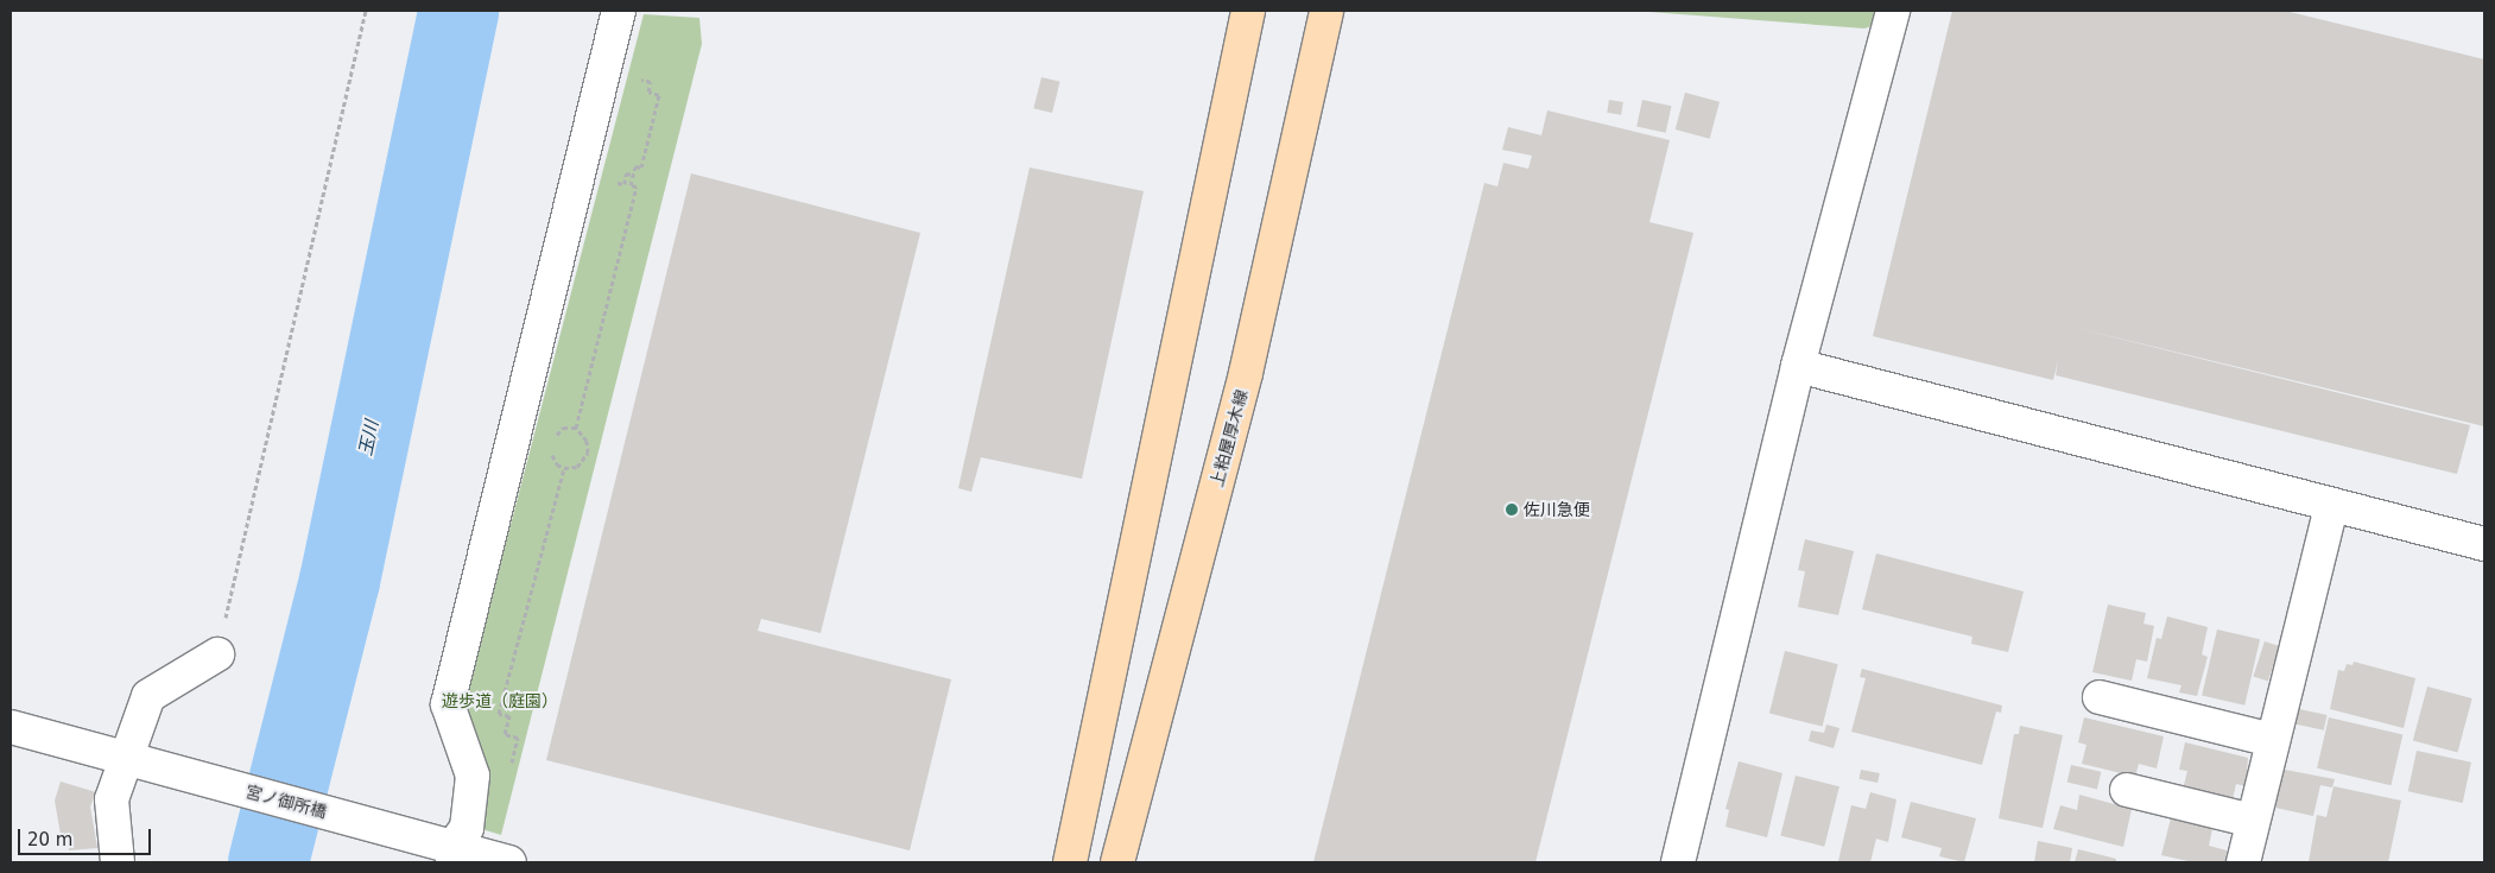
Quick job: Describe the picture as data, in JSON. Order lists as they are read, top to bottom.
{
  "streets": {
    "main road": ["上粕屋厚木線"],
    "street": ["宮ノ御所橋"]
  },
  "water": ["玉川"],
  "parks": ["遊歩道（庭園）"],
  "places": ["佐川急便"],
  "scale_bar": "20 m"
}
